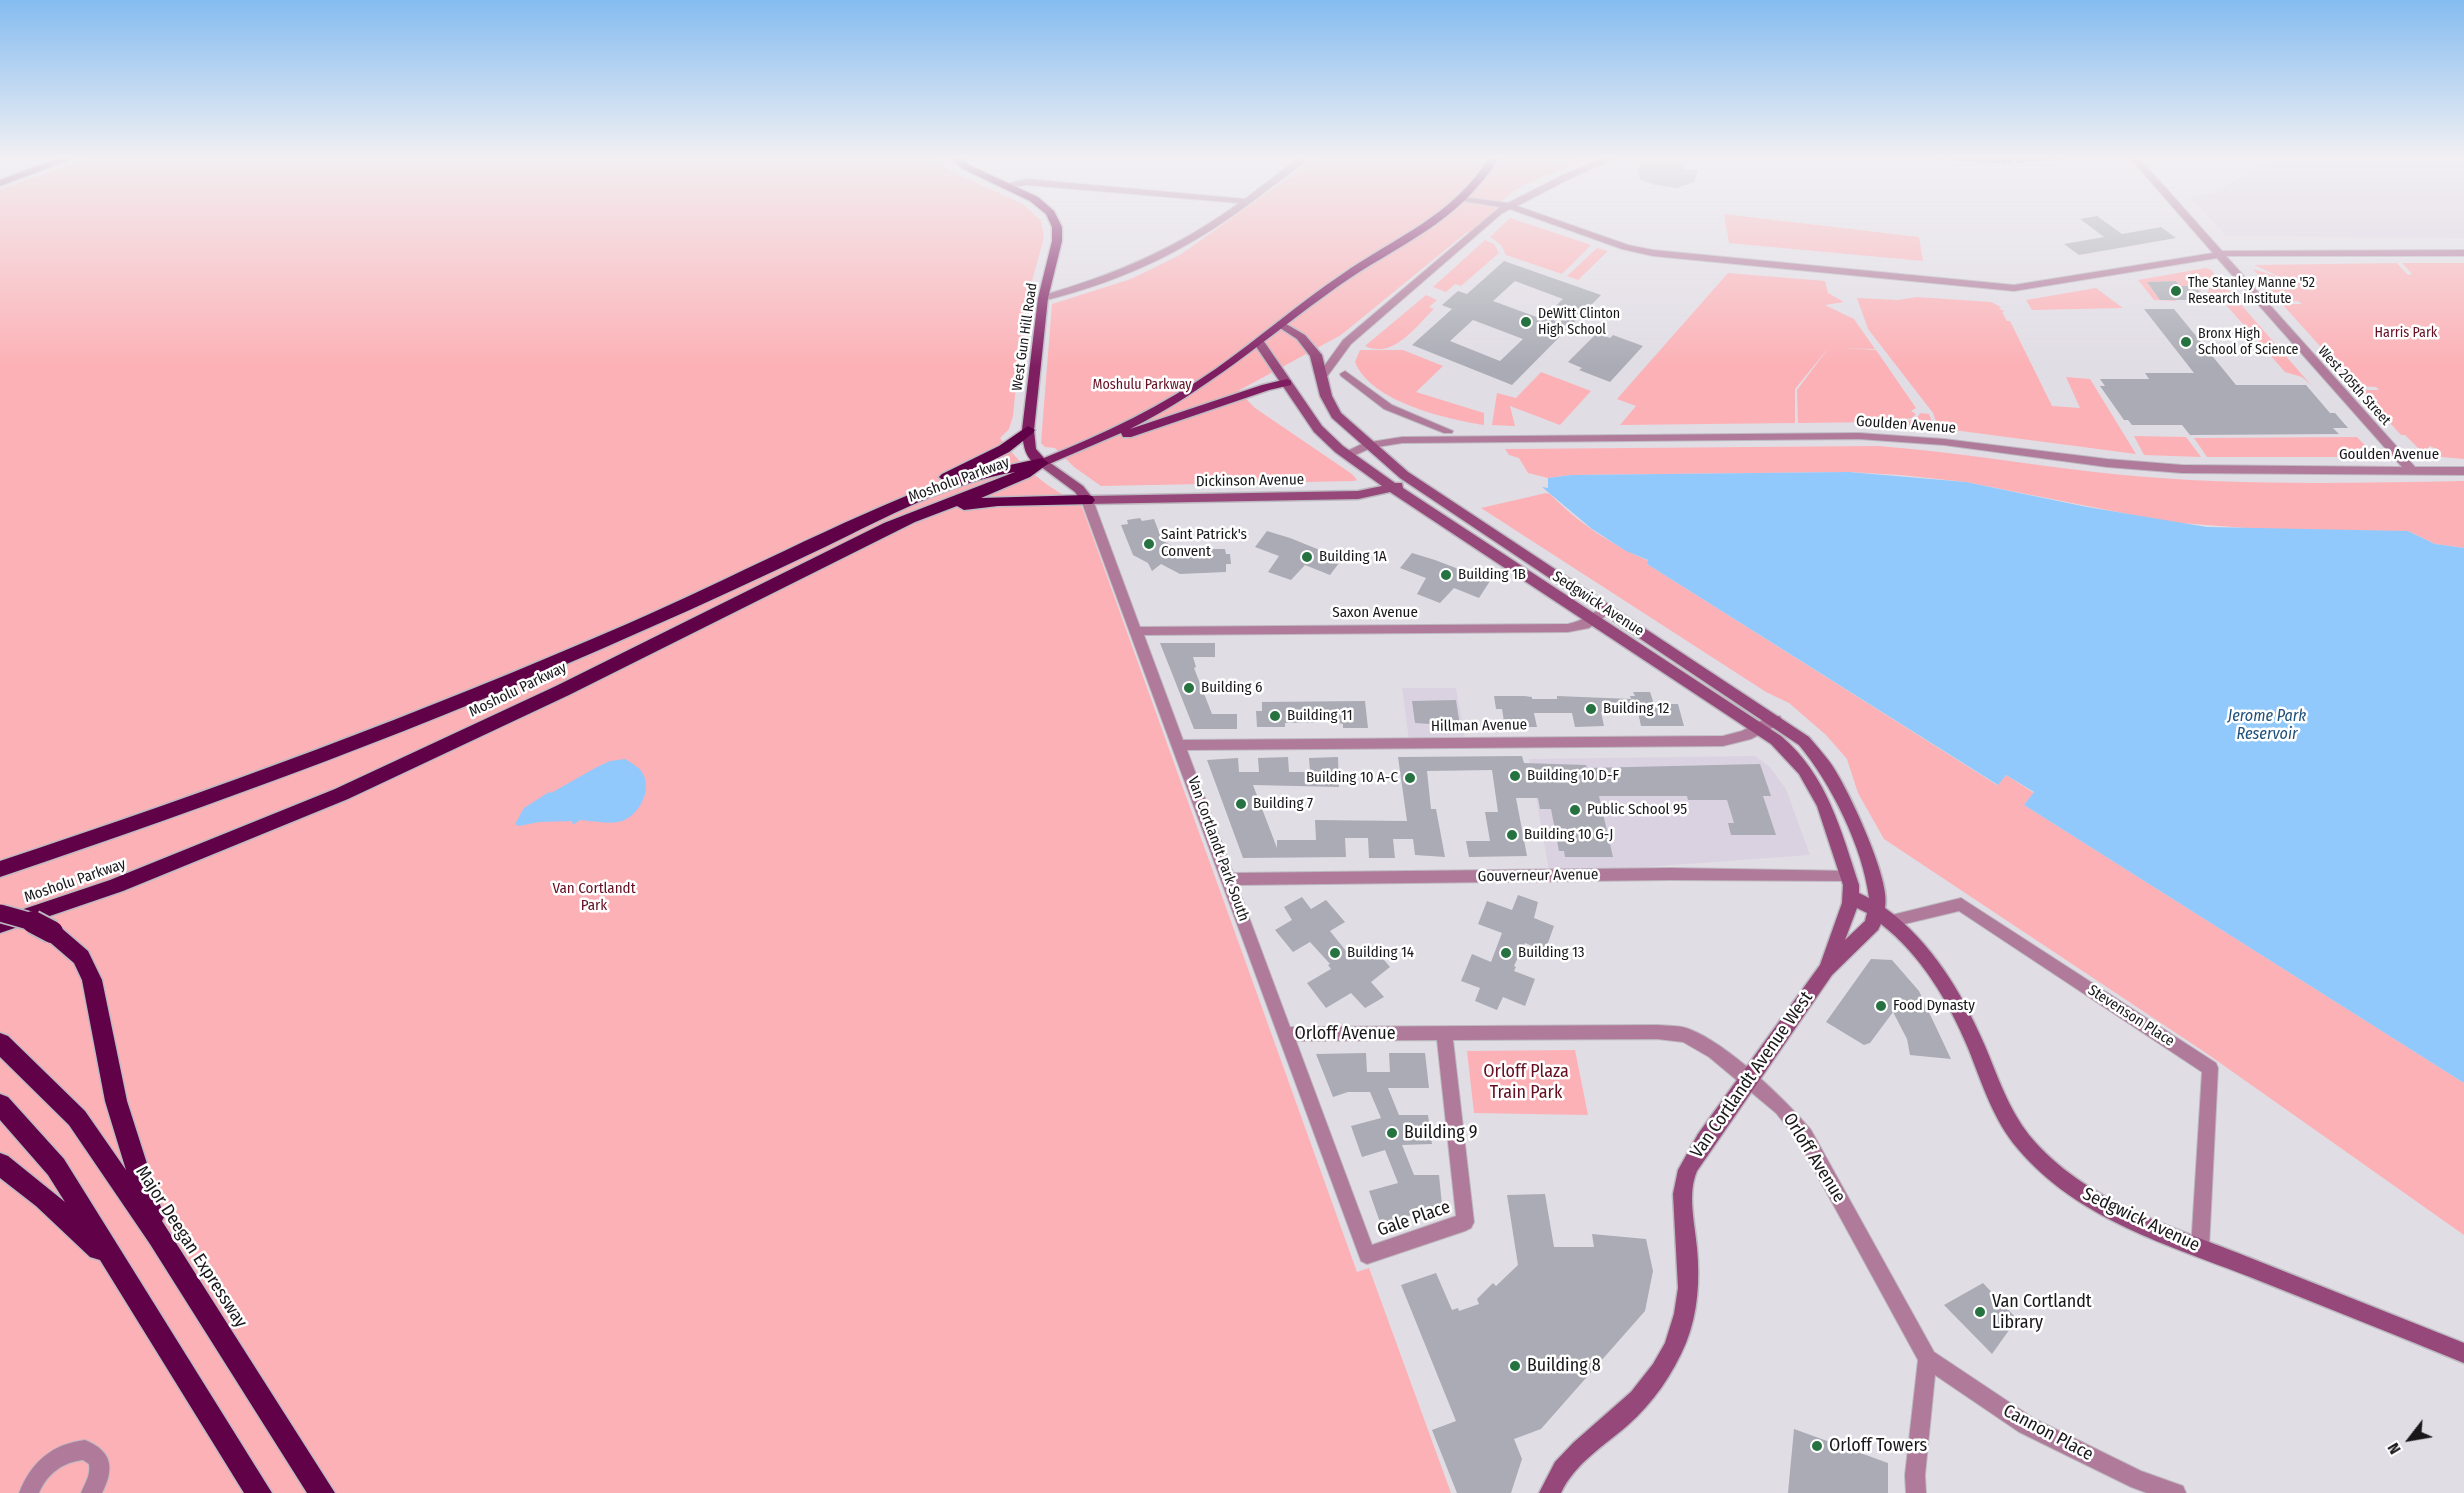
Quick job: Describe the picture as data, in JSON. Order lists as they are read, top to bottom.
{
  "streets": {
    "highway": ["Mosholu Parkway", "Major Deegan Expressway"],
    "main road": [
      "West Gun Hill Road",
      "Dickinson Avenue",
      "Sedgwick Avenue",
      "Van Cortlandt Park South",
      "Van Cortlandt Avenue West"
    ],
    "street": [
      "West 205th Street",
      "Goulden Avenue",
      "Saxon Avenue",
      "Hillman Avenue",
      "Gouverneur Avenue",
      "Stevenson Place",
      "Orloff Avenue",
      "Gale Place",
      "Cannon Place"
    ]
  },
  "crossings": [
    ["West Gun Hill Road", "Mosholu Parkway"],
    ["West Gun Hill Road", "Van Cortlandt Park South"],
    ["West 205th Street", "Goulden Avenue"],
    ["Goulden Avenue", "Sedgwick Avenue"],
    ["Mosholu Parkway", "Sedgwick Avenue"],
    ["Mosholu Parkway", "Van Cortlandt Park South"],
    ["Dickinson Avenue", "Sedgwick Avenue"],
    ["Dickinson Avenue", "Van Cortlandt Park South"],
    ["Sedgwick Avenue", "Saxon Avenue"],
    ["Sedgwick Avenue", "Hillman Avenue"],
    ["Sedgwick Avenue", "Gouverneur Avenue"],
    ["Sedgwick Avenue", "Stevenson Place"],
    ["Sedgwick Avenue", "Van Cortlandt Avenue West"],
    ["Saxon Avenue", "Van Cortlandt Park South"],
    ["Hillman Avenue", "Van Cortlandt Park South"],
    ["Van Cortlandt Park South", "Gouverneur Avenue"],
    ["Van Cortlandt Park South", "Orloff Avenue"],
    ["Van Cortlandt Park South", "Gale Place"],
    ["Stevenson Place", "Van Cortlandt Avenue West"],
    ["Orloff Avenue", "Van Cortlandt Avenue West"],
    ["Orloff Avenue", "Gale Place"],
    ["Orloff Avenue", "Cannon Place"]
  ],
  "water": ["Jerome Park Reservoir"],
  "parks": [
    "Harris Park",
    "Moshulu Parkway",
    "Van Cortlandt Park",
    "Orloff Plaza Train Park"
  ],
  "places": [
    "The Stanley Manne '52 Research Institute",
    "DeWitt Clinton High School",
    "Bronx High School of Science",
    "Saint Patrick's Convent",
    "Building 1A",
    "Building 1B",
    "Building 6",
    "Building 12",
    "Building 11",
    "Building 10 D-F",
    "Building 10 A-C",
    "Building 7",
    "Public School 95",
    "Building 10 G-J",
    "Building 14",
    "Building 13",
    "Food Dynasty",
    "Building 9",
    "Van Cortlandt Library",
    "Building 8",
    "Orloff Towers"
  ],
  "north": "bottom left"
}
